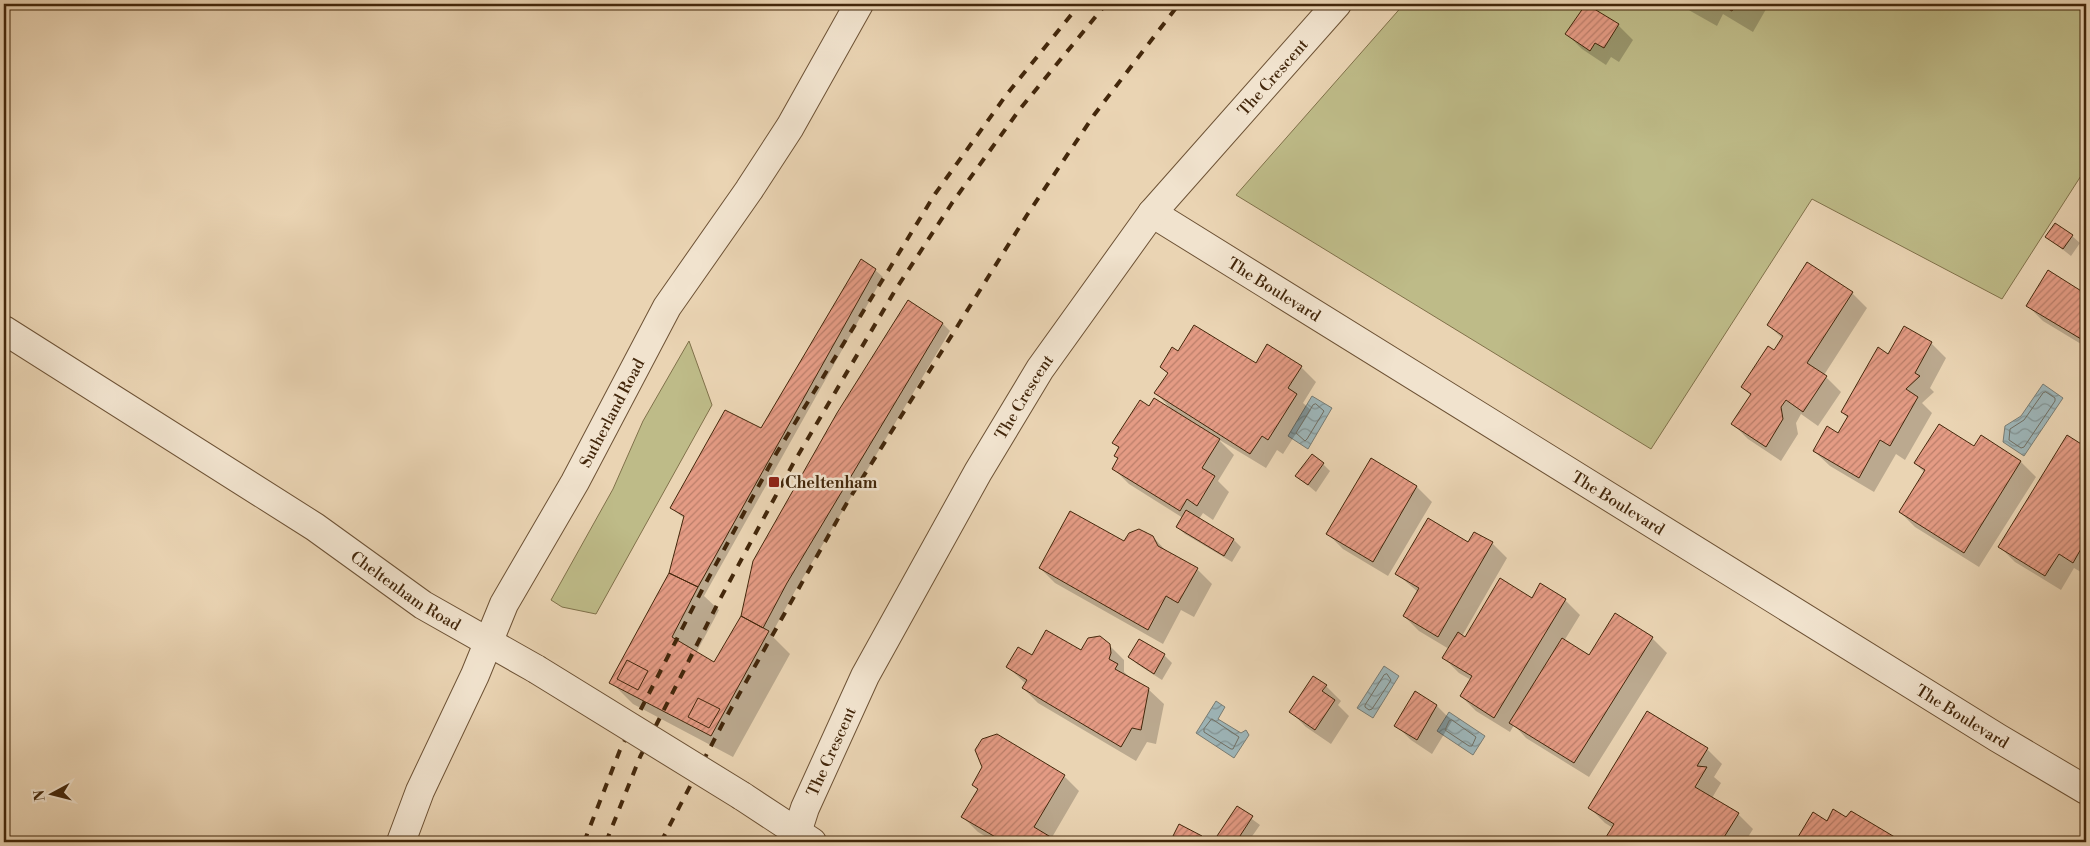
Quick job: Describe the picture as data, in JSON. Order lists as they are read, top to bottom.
{
  "streets": {
    "street": [
      "The Crescent",
      "The Boulevard",
      "Sutherland Road",
      "Cheltenham Road"
    ]
  },
  "crossings": [
    ["The Crescent", "The Boulevard"],
    ["The Crescent", "Cheltenham Road"],
    ["Sutherland Road", "Cheltenham Road"]
  ],
  "places": {
    "transit": ["Cheltenham"]
  },
  "north": "left"
}
